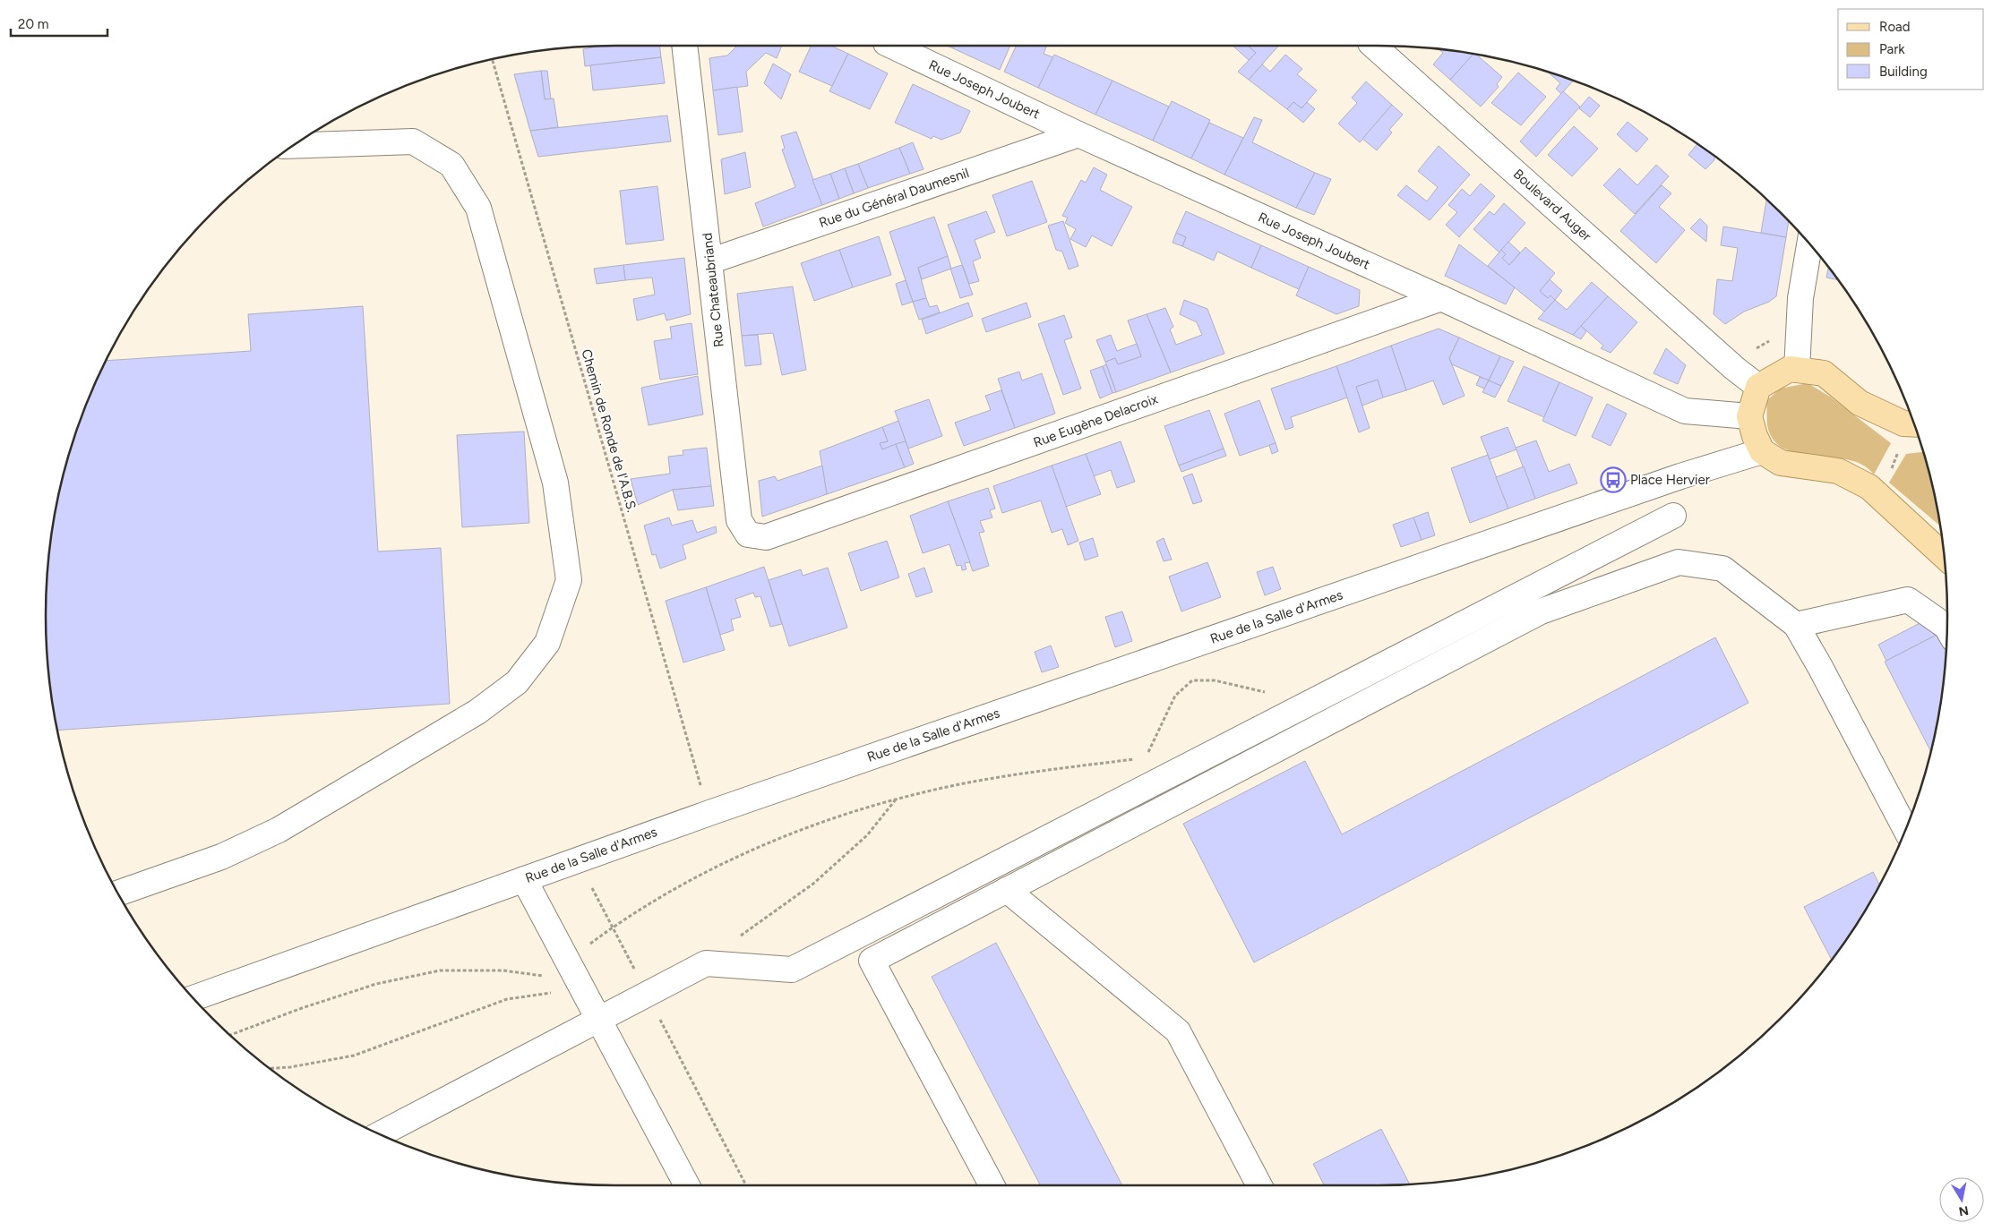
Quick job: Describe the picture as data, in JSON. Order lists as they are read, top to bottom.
{
  "streets": {
    "street": [
      "Rue Joseph Joubert",
      "Rue du Général Daumesnil",
      "Boulevard Auger",
      "Rue Chateaubriand",
      "Rue Eugène Delacroix",
      "Rue de la Salle d'Armes"
    ],
    "path": ["Chemin de Ronde de l'A.B.S."]
  },
  "crossings": [
    ["Rue Joseph Joubert", "Rue du Général Daumesnil"],
    ["Rue Joseph Joubert", "Rue Eugène Delacroix"],
    ["Rue du Général Daumesnil", "Rue Chateaubriand"],
    ["Rue Chateaubriand", "Rue Eugène Delacroix"],
    ["Chemin de Ronde de l'A.B.S.", "Rue de la Salle d'Armes"]
  ],
  "places": {
    "bus stop": ["Place Hervier"]
  },
  "legend": ["Road", "Park", "Building"],
  "scale_bar": "20 m",
  "north": "bottom"
}
